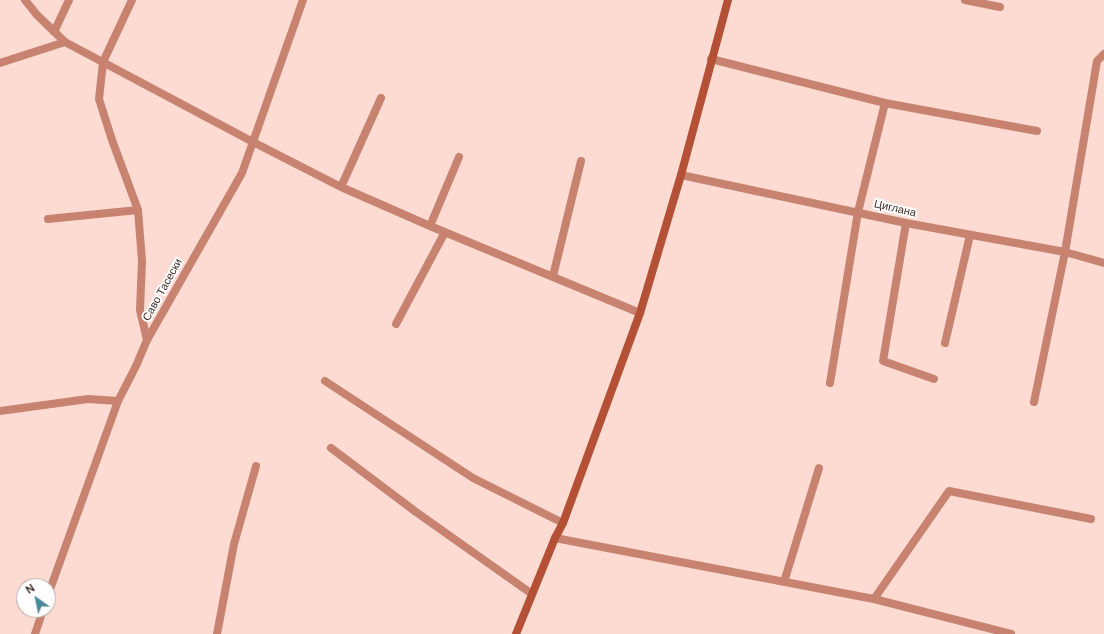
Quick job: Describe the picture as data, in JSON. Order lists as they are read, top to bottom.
{
  "streets": {
    "street": ["Циглана", "Саво Тасески"]
  },
  "north": "top left"
}
